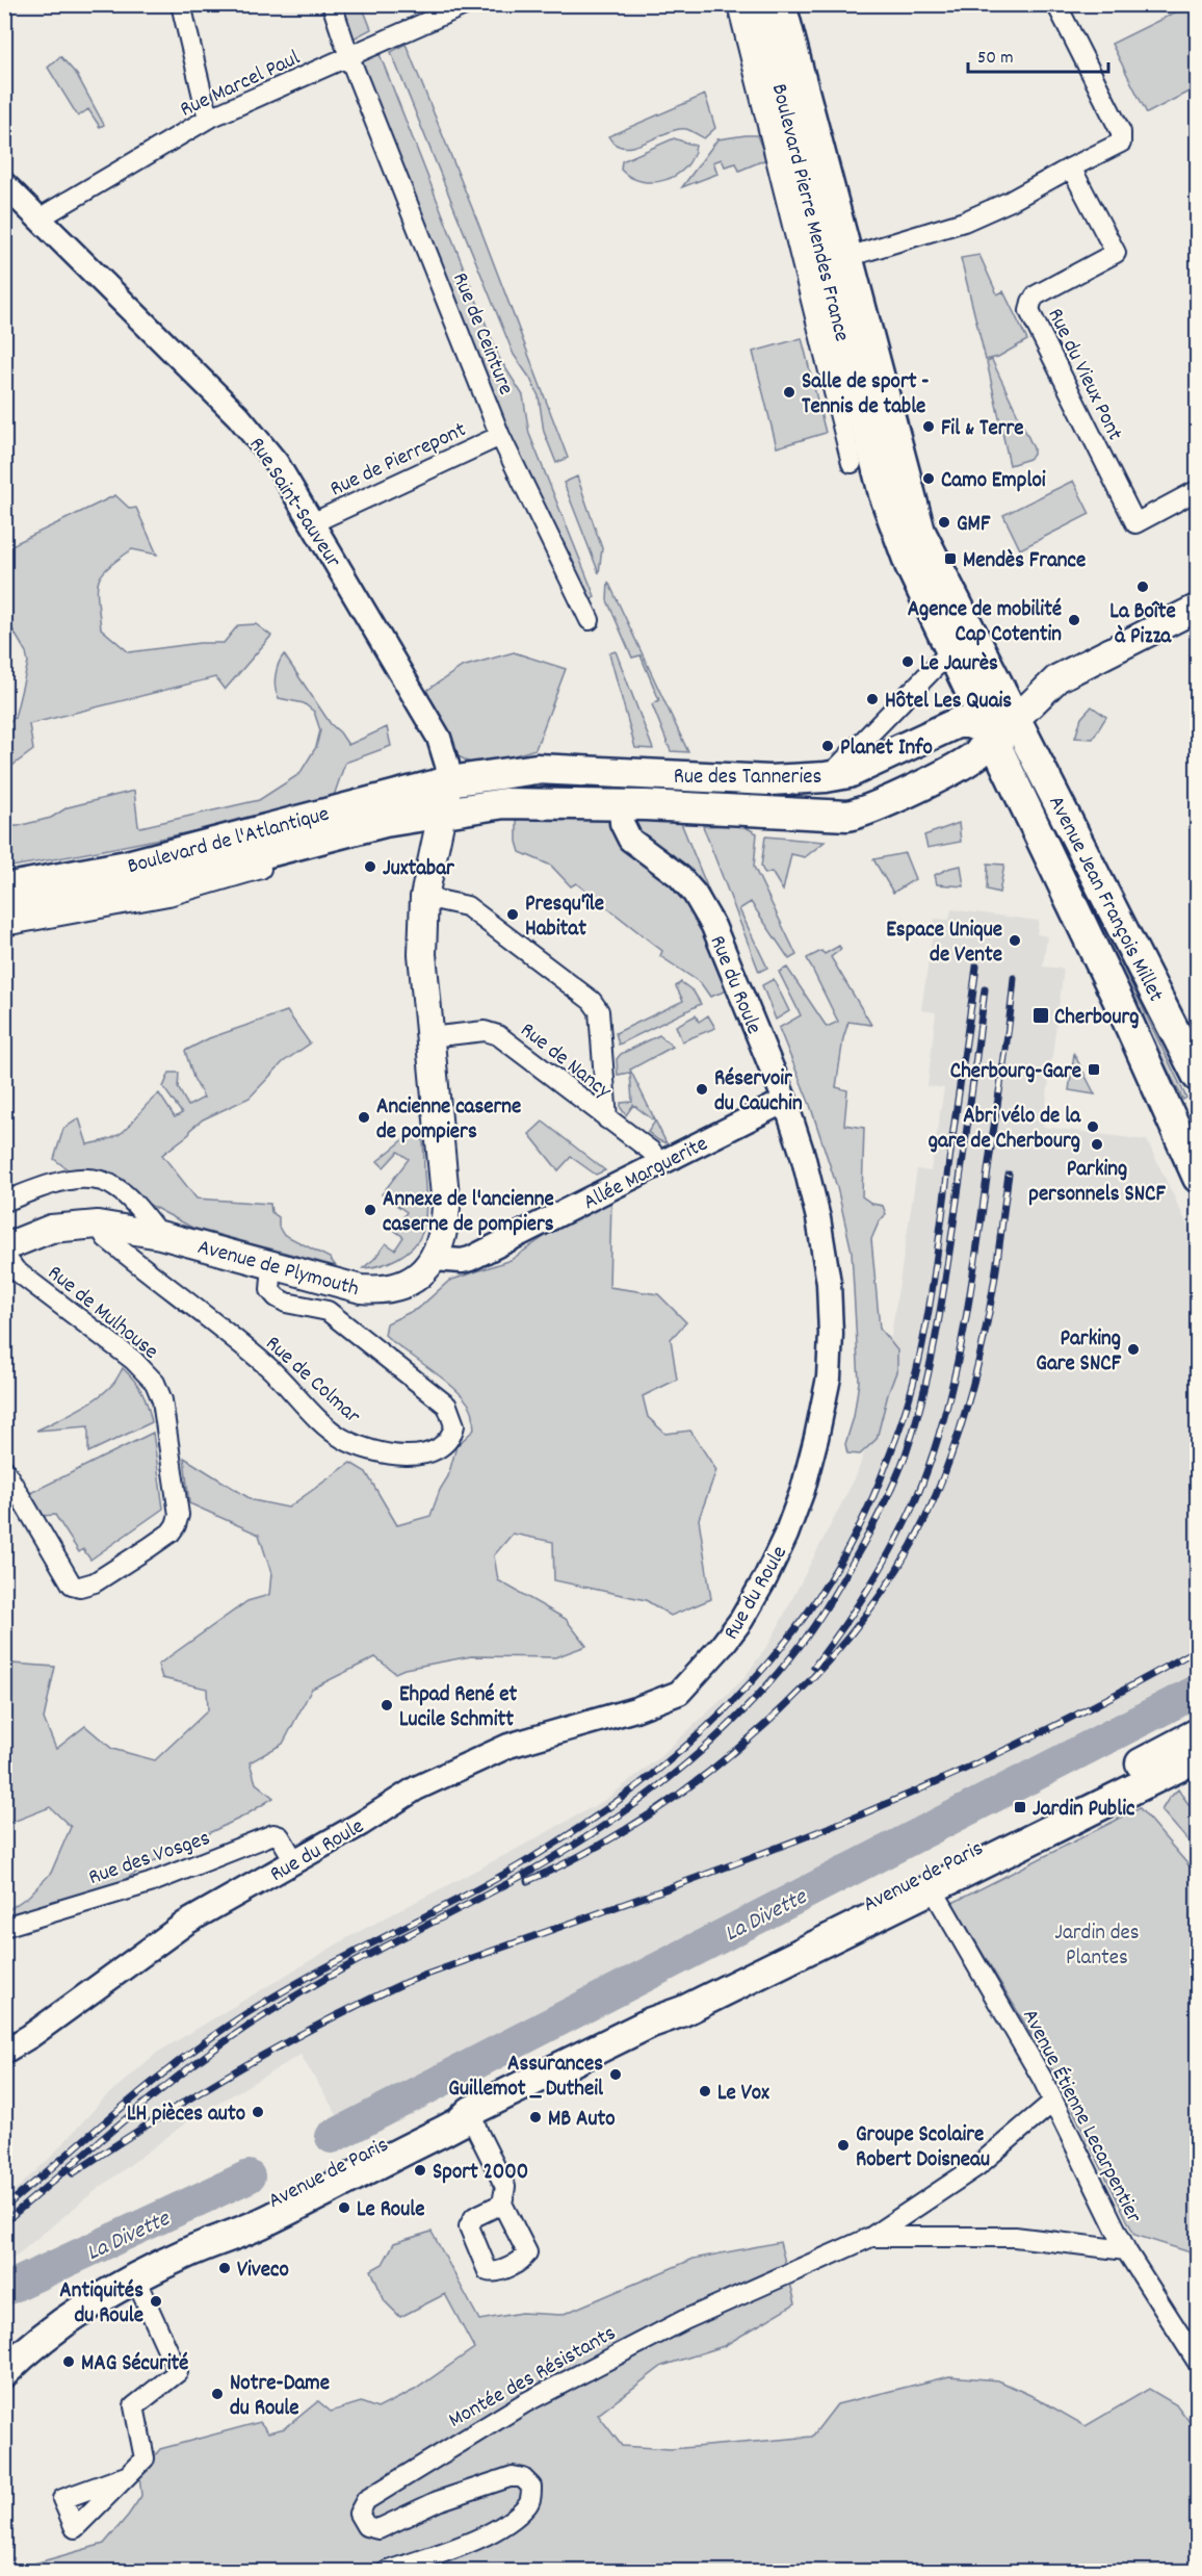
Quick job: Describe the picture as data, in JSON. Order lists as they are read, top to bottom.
{
  "streets": {
    "main road": [
      "Boulevard Pierre Mendes France",
      "Rue des Tanneries",
      "Boulevard de l'Atlantique",
      "Avenue Jean François Millet",
      "Avenue de Plymouth",
      "Avenue de Paris"
    ],
    "street": [
      "Rue Marcel Paul",
      "Rue de Ceinture",
      "Rue du Vieux Pont",
      "Rue de Pierrepont",
      "Rue Saint-Sauveur",
      "Rue du Roule",
      "Rue de Nancy",
      "Allée Marguerite",
      "Rue de Mulhouse",
      "Rue de Colmar",
      "Rue des Vosges",
      "Avenue Étienne Lecarpentier",
      "Montée des Résistants"
    ]
  },
  "crossings": [
    ["Rue Marcel Paul", "Rue de Ceinture"],
    ["Rue Marcel Paul", "Rue Saint-Sauveur"],
    ["Boulevard Pierre Mendes France", "Rue des Tanneries"],
    ["Boulevard Pierre Mendes France", "Avenue Jean François Millet"],
    ["Rue de Ceinture", "Rue de Pierrepont"],
    ["Rue de Pierrepont", "Rue Saint-Sauveur"],
    ["Rue Saint-Sauveur", "Rue des Tanneries"],
    ["Rue Saint-Sauveur", "Boulevard de l'Atlantique"],
    ["Rue Saint-Sauveur", "Avenue de Plymouth"],
    ["Rue des Tanneries", "Boulevard de l'Atlantique"],
    ["Rue des Tanneries", "Avenue Jean François Millet"],
    ["Rue des Tanneries", "Rue du Roule"],
    ["Rue des Tanneries", "Avenue de Plymouth"],
    ["Boulevard de l'Atlantique", "Avenue de Plymouth"],
    ["Rue du Roule", "Allée Marguerite"],
    ["Rue du Roule", "Rue des Vosges"],
    ["Rue de Nancy", "Allée Marguerite"],
    ["Rue de Nancy", "Avenue de Plymouth"],
    ["Allée Marguerite", "Avenue de Plymouth"],
    ["Avenue de Plymouth", "Rue de Colmar"],
    ["Avenue de Paris", "Avenue Étienne Lecarpentier"],
    ["Avenue Étienne Lecarpentier", "Montée des Résistants"]
  ],
  "water": ["La Divette"],
  "parks": ["Jardin des Plantes"],
  "places": {
    "other": [
      "Salle de sport - Tennis de table",
      "Fil & Terre",
      "Camo Emploi",
      "GMF",
      "La Boîte à Pizza",
      "Agence de mobilité Cap Cotentin",
      "Le Jaurès",
      "Hôtel Les Quais",
      "Planet Info",
      "Juxtabar",
      "Presqu'île Habitat",
      "Espace Unique de Vente",
      "Réservoir du Cauchin",
      "Ancienne caserne de pompiers",
      "Abri vélo de la gare de Cherbourg",
      "Parking personnels SNCF",
      "Annexe de l'ancienne caserne de pompiers",
      "Parking Gare SNCF",
      "Ehpad René et Lucile Schmitt",
      "Assurances Guillemot _ Dutheil",
      "Le Vox",
      "LH pièces auto",
      "MB Auto",
      "Groupe Scolaire Robert Doisneau",
      "Sport 2000",
      "Le Roule",
      "Viveco",
      "Antiquités du Roule",
      "MAG Sécurité",
      "Notre-Dame du Roule"
    ],
    "transit": [
      "Mendès France",
      "Cherbourg",
      "Cherbourg-Gare",
      "Jardin Public"
    ]
  },
  "scale_bar": "50 m"
}
